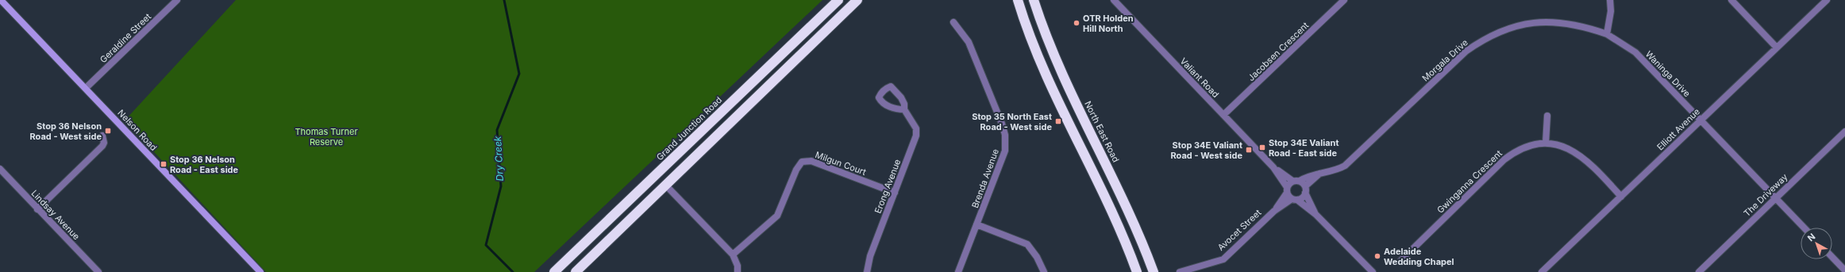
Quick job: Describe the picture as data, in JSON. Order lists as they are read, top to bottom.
{
  "streets": {
    "highway": ["Grand Junction Road", "North East Road"],
    "main road": ["Nelson Road"],
    "street": [
      "Geraldine Street",
      "Jacobsen Crescent",
      "Morgala Drive",
      "Waninga Drive",
      "Valiant Road",
      "Elliott Avenue",
      "Milgun Court",
      "Brenda Avenue",
      "Gwinganna Crescent",
      "Erong Avenue",
      "The Driveway",
      "Lindsay Avenue",
      "Avocet Street"
    ]
  },
  "crossings": [
    ["Geraldine Street", "Nelson Road"],
    ["Jacobsen Crescent", "Valiant Road"],
    ["Morgala Drive", "Waninga Drive"],
    ["Morgala Drive", "Valiant Road"],
    ["Morgala Drive", "Avocet Street"],
    ["Waninga Drive", "Elliott Avenue"],
    ["Waninga Drive", "The Driveway"],
    ["Valiant Road", "Avocet Street"],
    ["Elliott Avenue", "Gwinganna Crescent"],
    ["Milgun Court", "Erong Avenue"]
  ],
  "water": ["Dry Creek"],
  "parks": ["Thomas Turner Reserve"],
  "places": {
    "other": ["OTR Holden Hill North", "Adelaide Wedding Chapel"],
    "transit": [
      "Stop 35 North East Road - West side",
      "Stop 36 Nelson Road - West side",
      "Stop 34E Valiant Road - East side",
      "Stop 34E Valiant Road - West side",
      "Stop 36 Nelson Road - East side"
    ]
  },
  "north": "top left"
}
